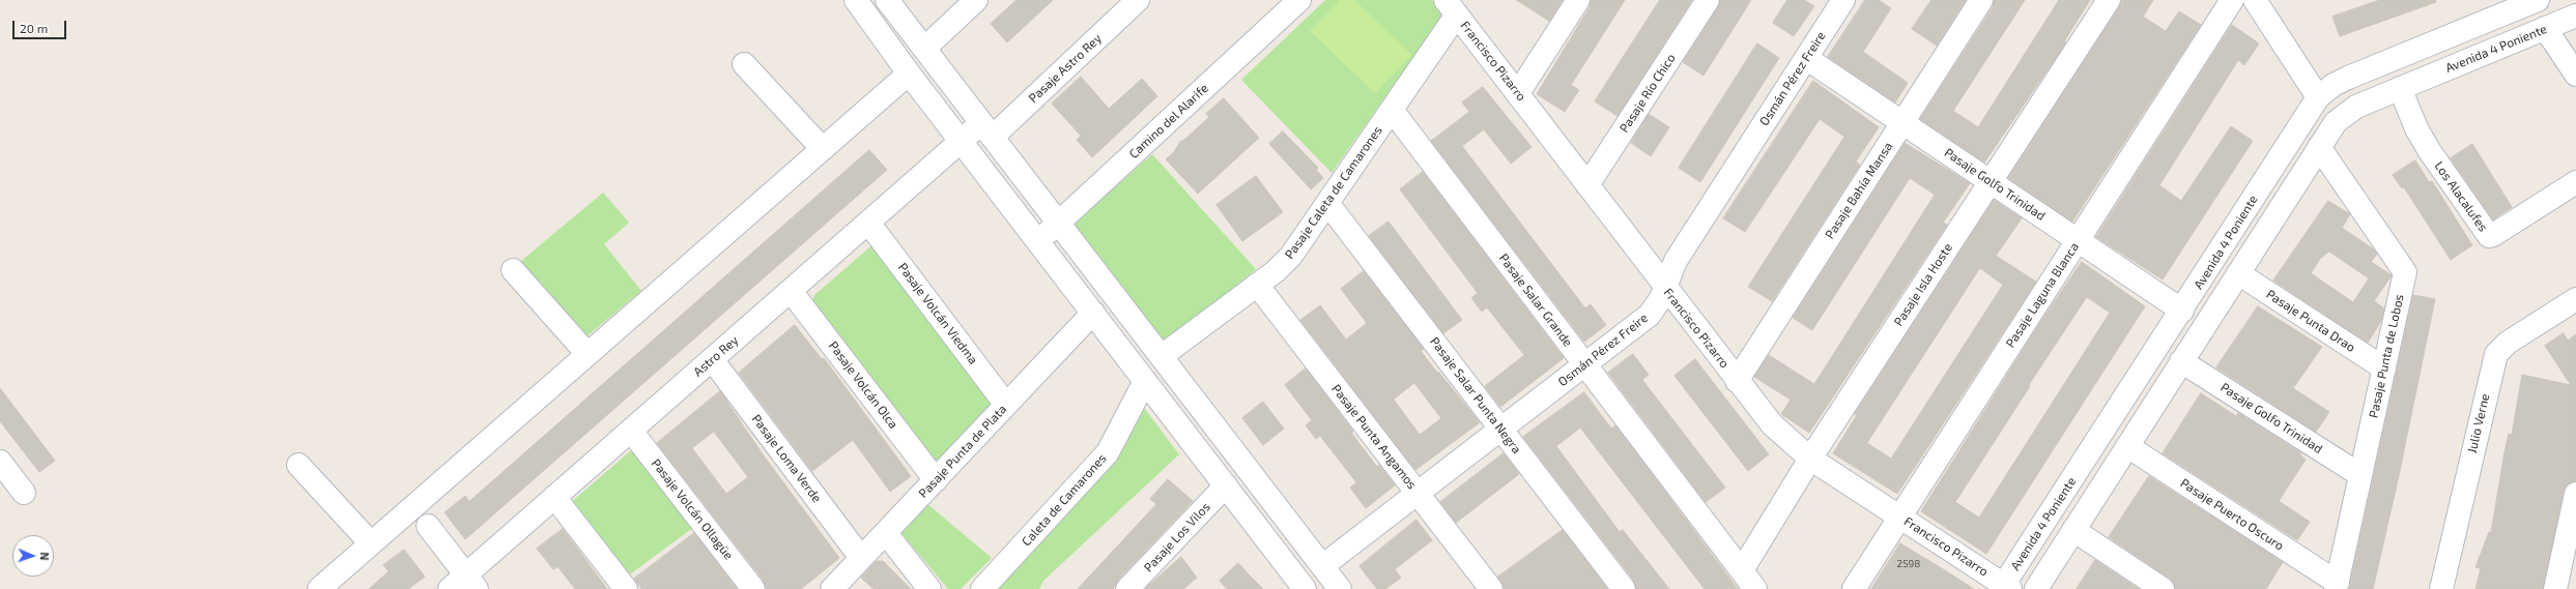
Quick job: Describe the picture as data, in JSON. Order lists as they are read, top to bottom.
{
  "streets": {
    "street": [
      "Avenida 4 Poniente",
      "Francisco Pizarro",
      "Pasaje Astro Rey",
      "Osmán Pérez Freire",
      "Pasaje Río Chico",
      "Camino del Alarife",
      "Pasaje Golfo Trinidad",
      "Pasaje Bahía Mansa",
      "Pasaje Caleta de Camarones",
      "Los Alacalufes",
      "Pasaje Isla Hoste",
      "Pasaje Laguna Blanca",
      "Pasaje Salar Grande",
      "Pasaje Volcán Viedma",
      "Pasaje Punta Drao",
      "Astro Rey",
      "Pasaje Punta de Lobos",
      "Pasaje Volcán Olca",
      "Pasaje Salar Punta Negra",
      "Julio Verne",
      "Pasaje Punta Angamos",
      "Pasaje Punta de Plata",
      "Pasaje Loma Verde",
      "Caleta de Camarones",
      "Pasaje Volcán Ollagüe",
      "Pasaje Puerto Oscuro",
      "Pasaje Los Vilos"
    ]
  },
  "crossings": [
    ["Avenida 4 Poniente", "Francisco Pizarro"],
    ["Avenida 4 Poniente", "Pasaje Golfo Trinidad"],
    ["Avenida 4 Poniente", "Los Alacalufes"],
    ["Avenida 4 Poniente", "Pasaje Punta Drao"],
    ["Avenida 4 Poniente", "Pasaje Punta de Lobos"],
    ["Avenida 4 Poniente", "Pasaje Puerto Oscuro"],
    ["Francisco Pizarro", "Osmán Pérez Freire"],
    ["Francisco Pizarro", "Pasaje Río Chico"],
    ["Francisco Pizarro", "Pasaje Bahía Mansa"],
    ["Francisco Pizarro", "Pasaje Caleta de Camarones"],
    ["Francisco Pizarro", "Pasaje Isla Hoste"],
    ["Francisco Pizarro", "Pasaje Laguna Blanca"],
    ["Pasaje Astro Rey", "Astro Rey"],
    ["Osmán Pérez Freire", "Pasaje Golfo Trinidad"],
    ["Osmán Pérez Freire", "Pasaje Salar Grande"],
    ["Osmán Pérez Freire", "Pasaje Salar Punta Negra"],
    ["Osmán Pérez Freire", "Pasaje Punta Angamos"],
    ["Pasaje Golfo Trinidad", "Pasaje Bahía Mansa"],
    ["Pasaje Golfo Trinidad", "Pasaje Isla Hoste"],
    ["Pasaje Golfo Trinidad", "Pasaje Laguna Blanca"],
    ["Pasaje Golfo Trinidad", "Pasaje Punta de Lobos"],
    ["Pasaje Caleta de Camarones", "Pasaje Salar Grande"],
    ["Pasaje Caleta de Camarones", "Pasaje Salar Punta Negra"],
    ["Pasaje Caleta de Camarones", "Pasaje Punta Angamos"],
    ["Pasaje Isla Hoste", "Pasaje Salar Grande"],
    ["Pasaje Volcán Viedma", "Astro Rey"],
    ["Pasaje Volcán Viedma", "Pasaje Punta de Plata"],
    ["Pasaje Punta Drao", "Pasaje Punta de Lobos"],
    ["Astro Rey", "Pasaje Volcán Olca"],
    ["Astro Rey", "Pasaje Loma Verde"],
    ["Astro Rey", "Pasaje Volcán Ollagüe"],
    ["Pasaje Punta de Lobos", "Pasaje Puerto Oscuro"],
    ["Pasaje Volcán Olca", "Pasaje Punta de Plata"],
    ["Pasaje Punta de Plata", "Pasaje Loma Verde"]
  ],
  "house_numbers": ["2598"],
  "scale_bar": "20 m",
  "north": "right"
}
